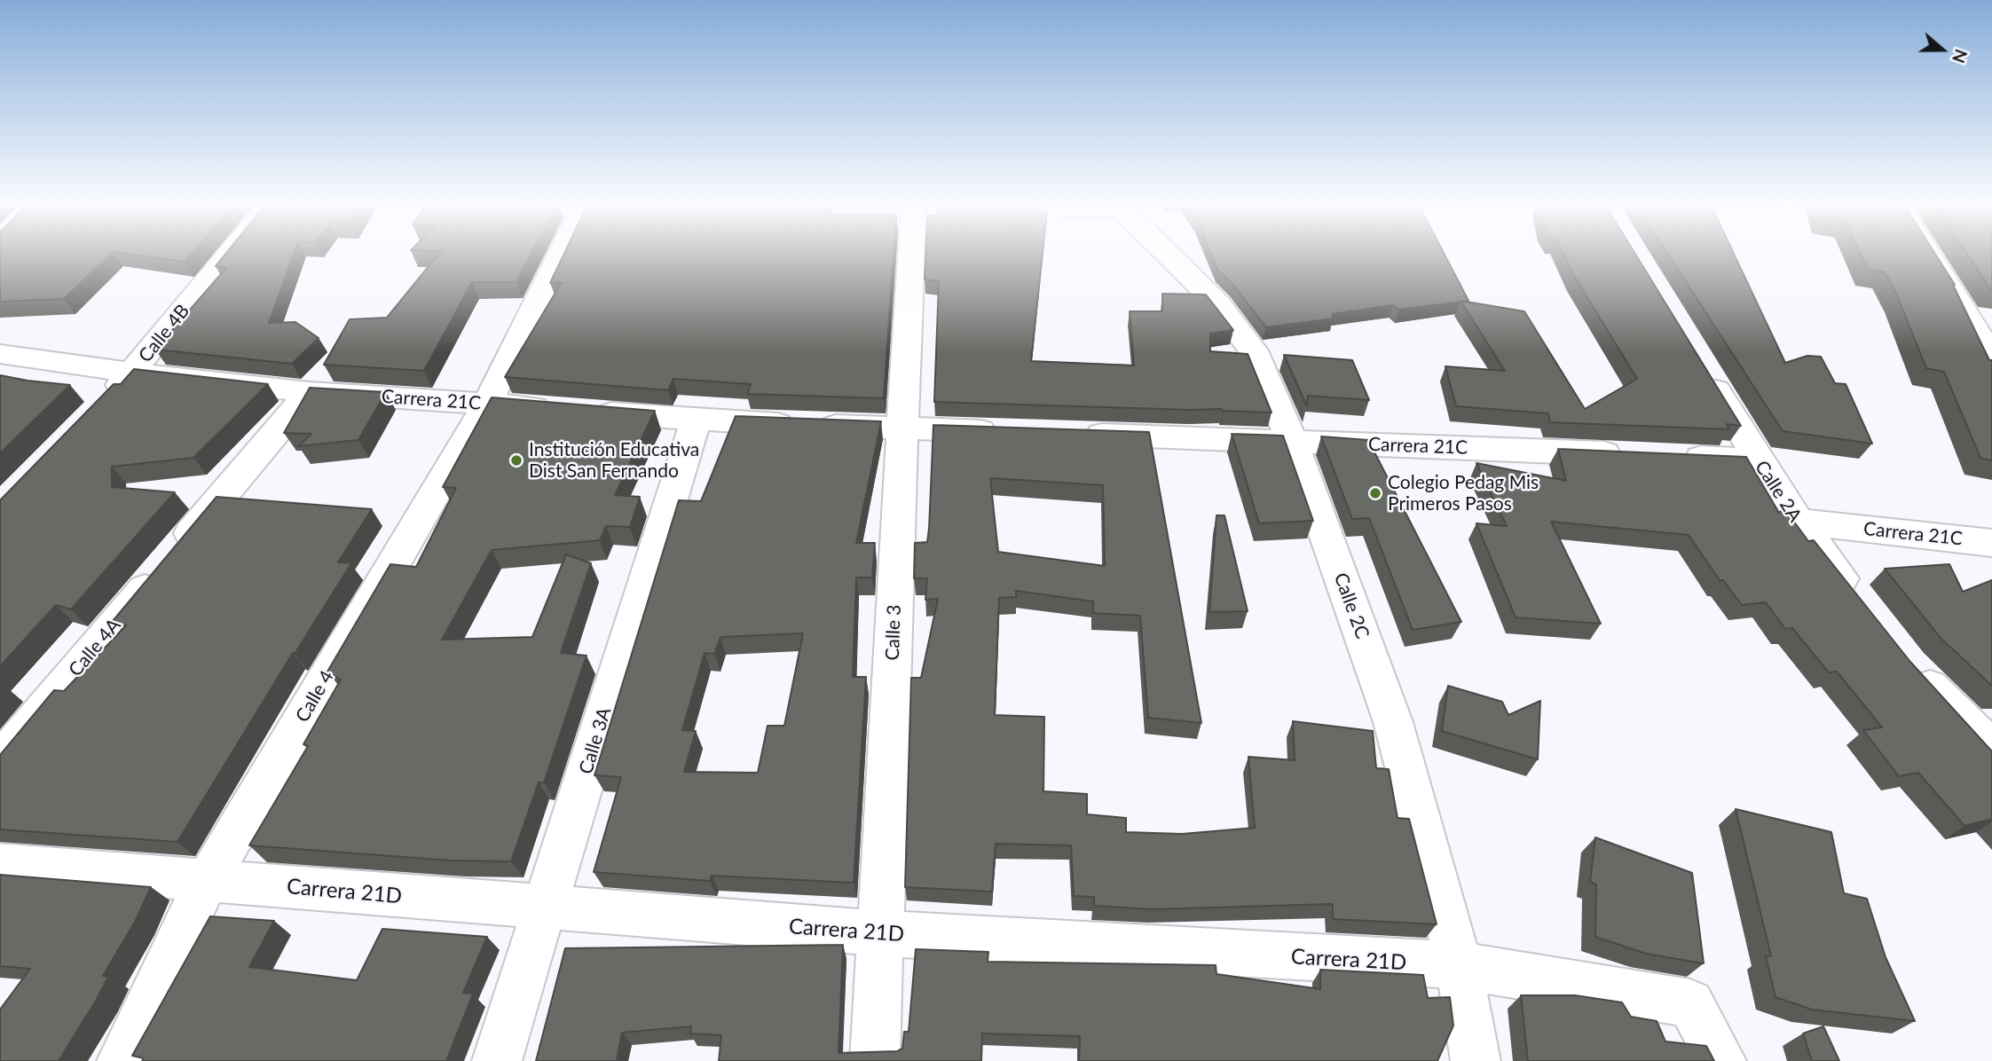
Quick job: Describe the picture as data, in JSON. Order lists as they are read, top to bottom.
{
  "streets": {
    "street": [
      "Calle 4B",
      "Carrera 21C",
      "Calle 2A",
      "Calle 2C",
      "Calle 3",
      "Calle 4A",
      "Calle 4",
      "Calle 3A",
      "Carrera 21D"
    ]
  },
  "crossings": [
    ["Calle 4B", "Carrera 21C"],
    ["Carrera 21C", "Calle 2A"],
    ["Carrera 21C", "Calle 2C"],
    ["Carrera 21C", "Calle 3"],
    ["Carrera 21C", "Calle 4A"],
    ["Carrera 21C", "Calle 4"],
    ["Carrera 21C", "Calle 3A"],
    ["Calle 2C", "Carrera 21D"],
    ["Calle 3", "Carrera 21D"],
    ["Calle 4", "Carrera 21D"],
    ["Calle 3A", "Carrera 21D"]
  ],
  "places": ["Institución Educativa Dist San Fernando", "Colegio Pedag Mis Primeros Pasos"],
  "north": "right"
}
